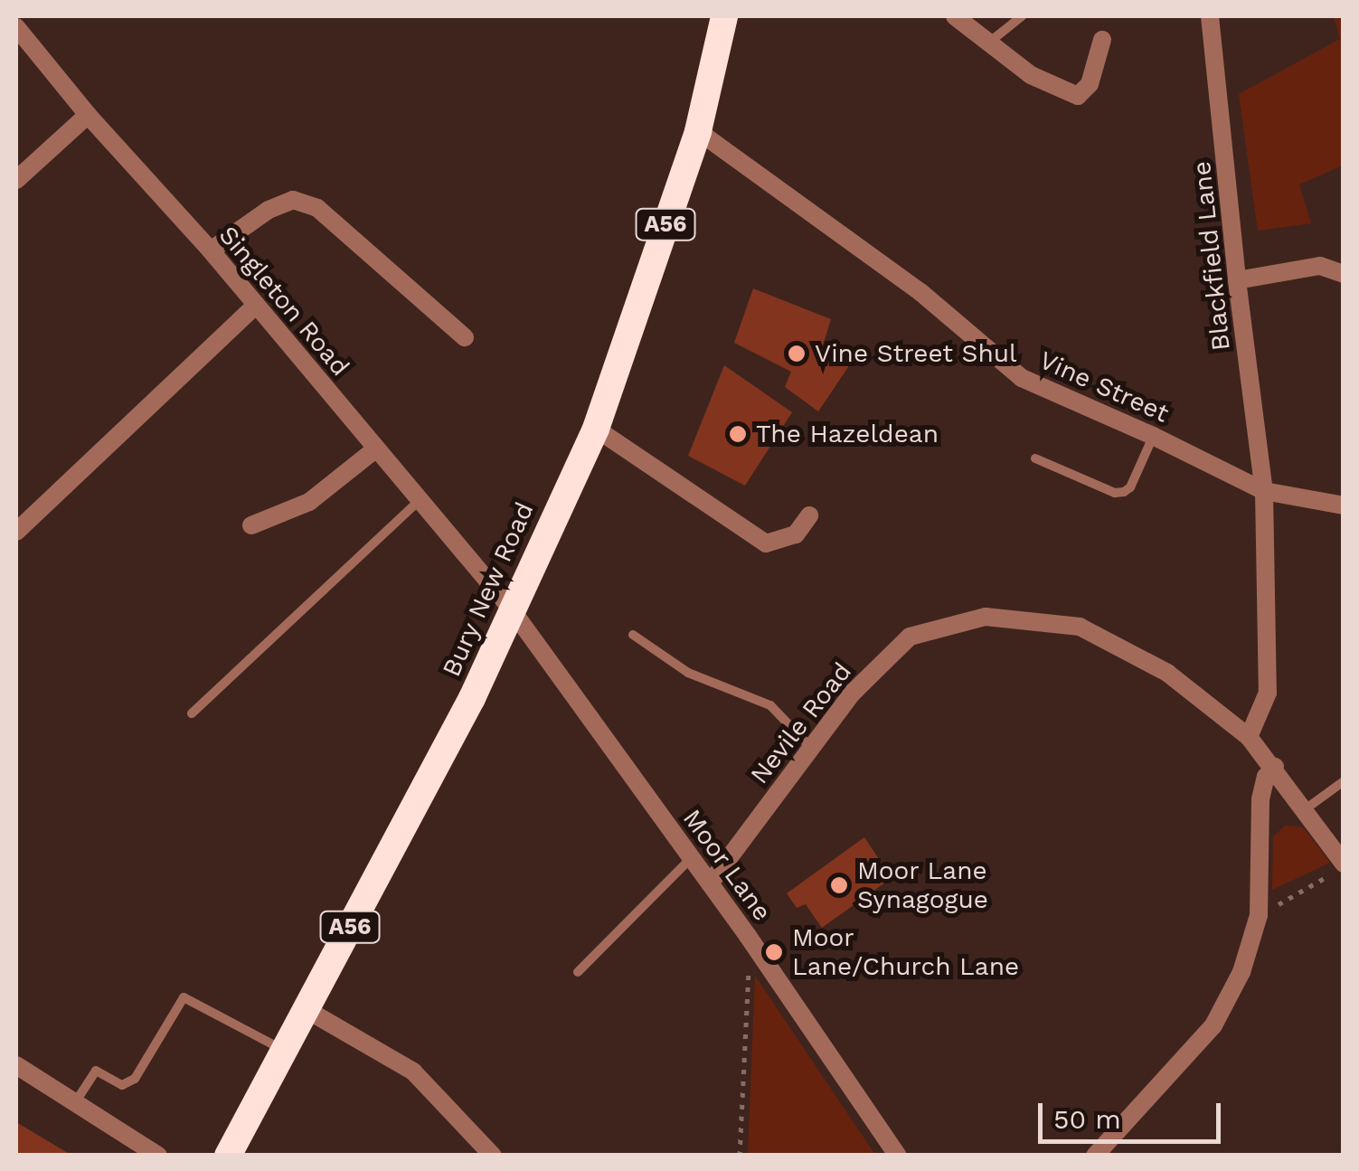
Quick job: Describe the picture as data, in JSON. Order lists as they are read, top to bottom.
{
  "streets": {
    "highway": ["A56", "Bury New Road"],
    "street": [
      "Blackfield Lane",
      "Singleton Road",
      "Vine Street",
      "Nevile Road",
      "Moor Lane"
    ]
  },
  "crossings": [
    ["Blackfield Lane", "Vine Street"],
    ["Blackfield Lane", "Nevile Road"],
    ["Singleton Road", "Bury New Road"],
    ["Singleton Road", "Moor Lane"],
    ["Vine Street", "Bury New Road"],
    ["Bury New Road", "Moor Lane"],
    ["Nevile Road", "Moor Lane"]
  ],
  "places": [
    "Vine Street Shul",
    "The Hazeldean",
    "Moor Lane Synagogue",
    "Moor Lane/Church Lane"
  ],
  "scale_bar": "50 m"
}
